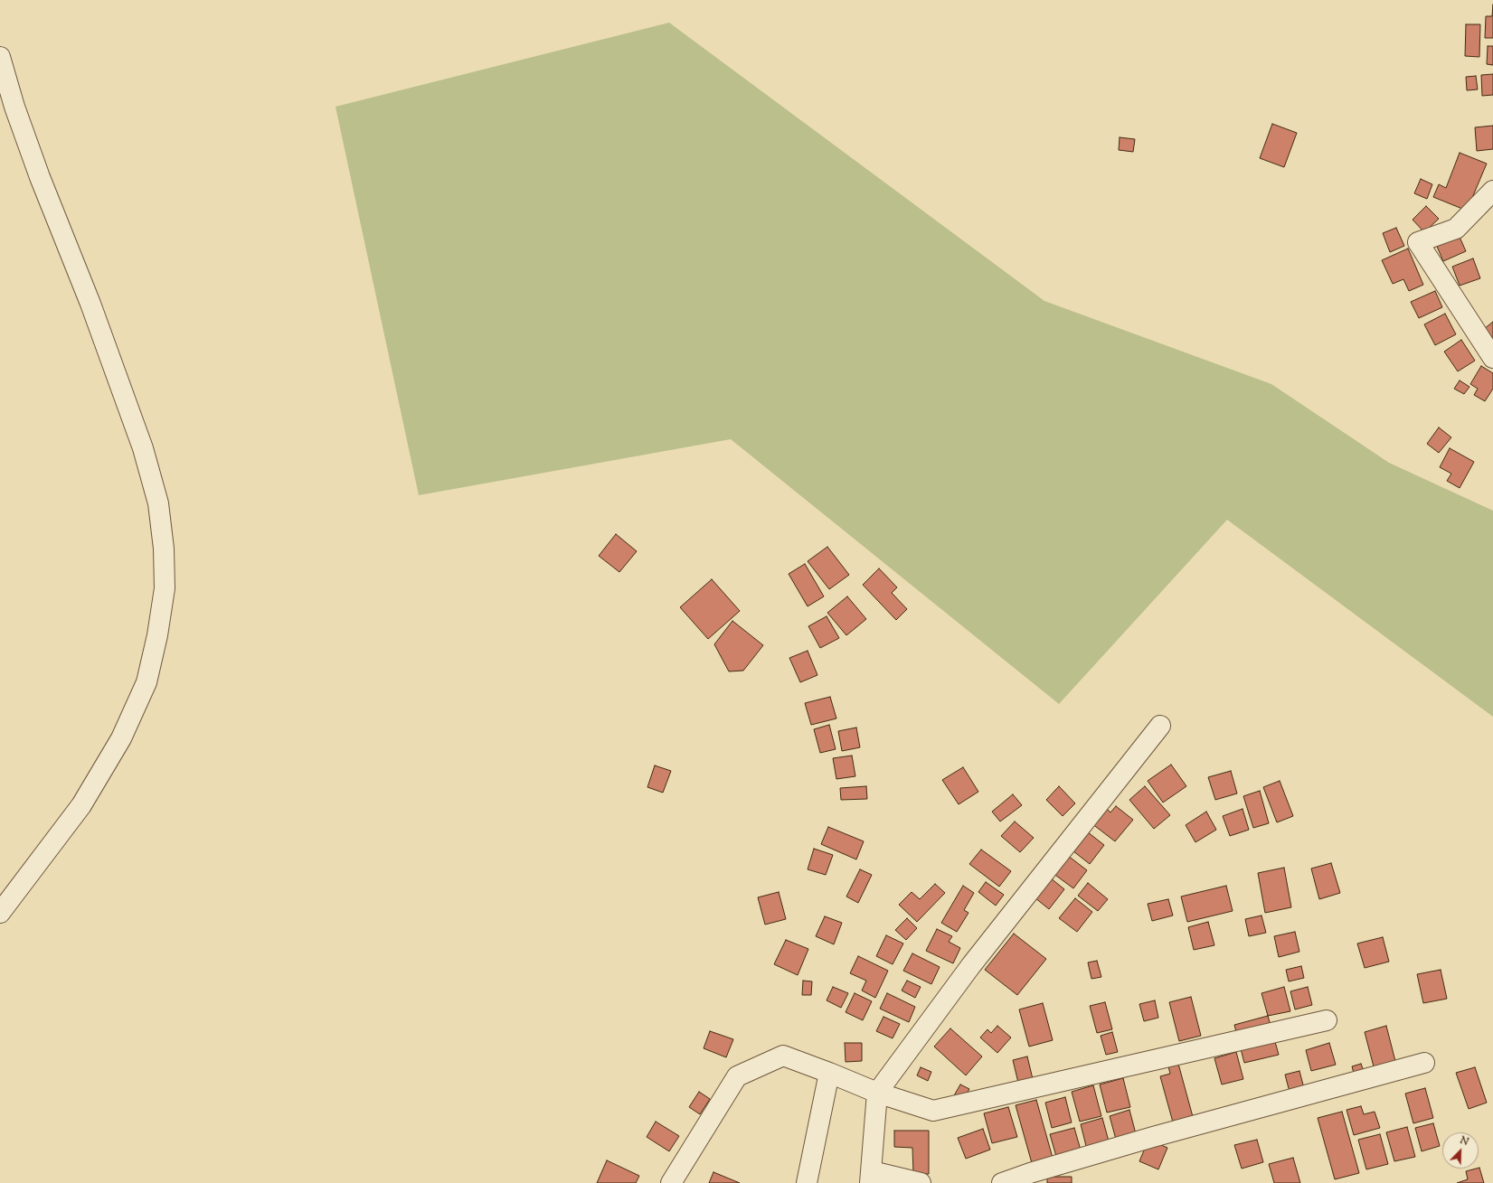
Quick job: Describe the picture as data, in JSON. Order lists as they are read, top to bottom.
{
  "north": "top right"
}
